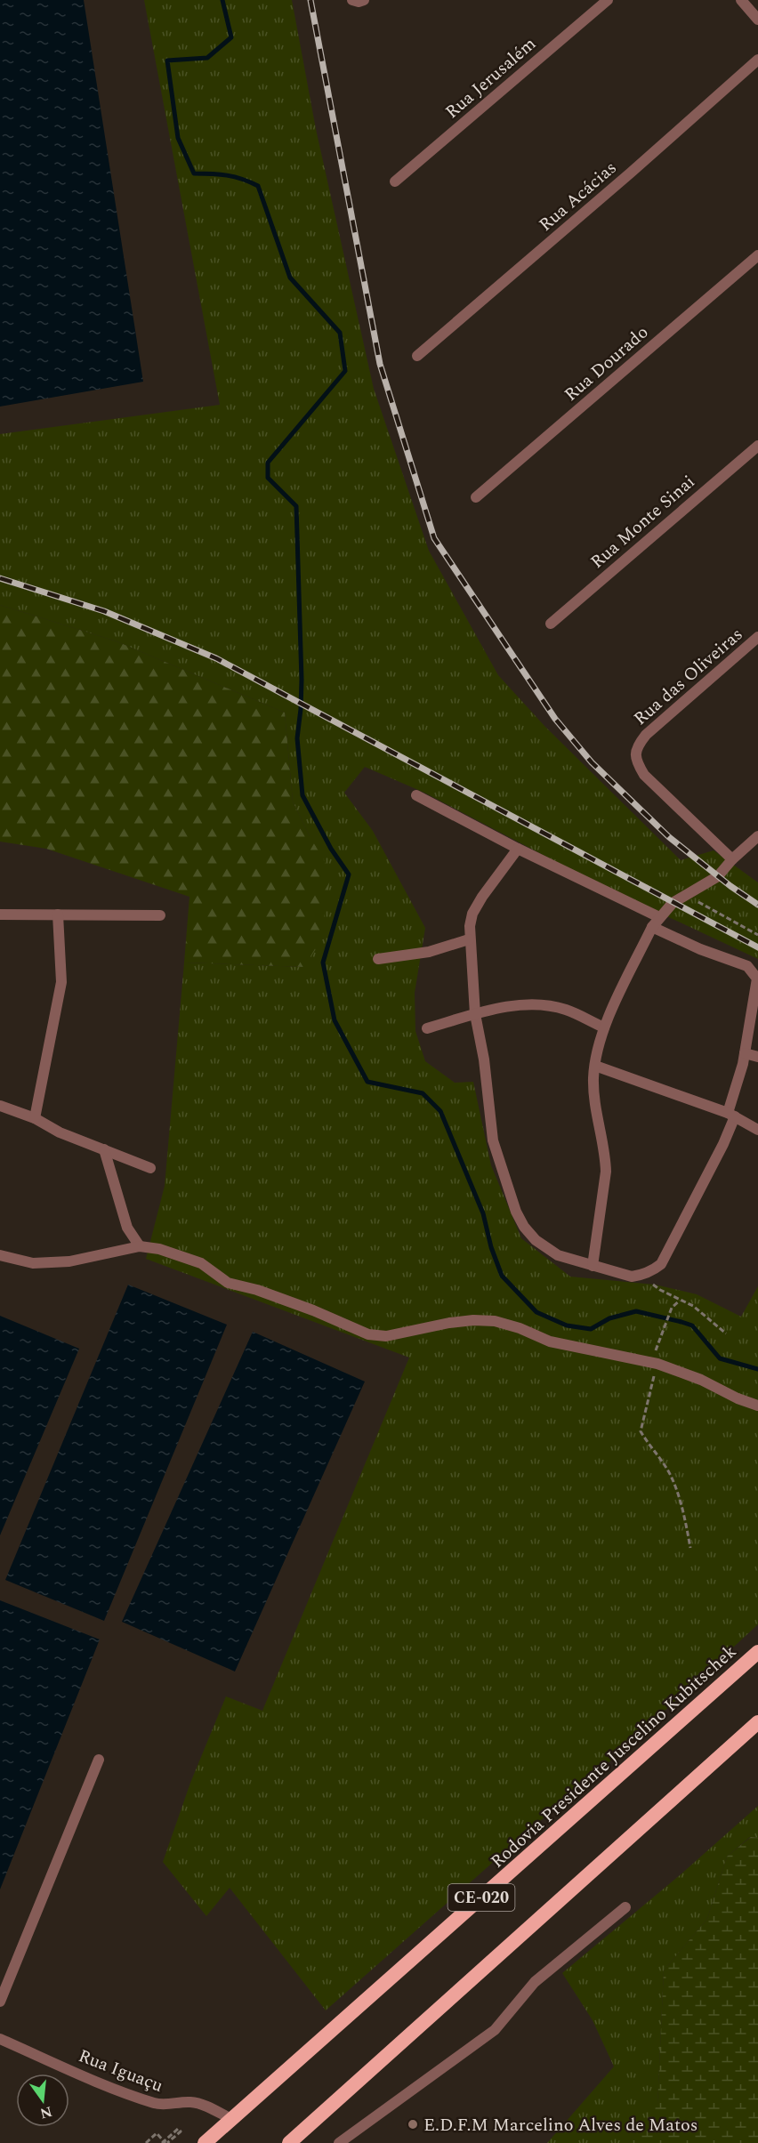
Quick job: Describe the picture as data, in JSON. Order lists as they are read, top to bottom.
{
  "streets": {
    "highway": ["Rodovia Presidente Juscelino Kubitschek", "CE-020"],
    "street": [
      "Rua Jerusalém",
      "Rua Acácias",
      "Rua Dourado",
      "Rua Monte Sinai",
      "Rua das Oliveiras",
      "Rua Iguaçu"
    ]
  },
  "crossings": [
    ["Rodovia Presidente Juscelino Kubitschek", "Rua Iguaçu"]
  ],
  "places": ["E.D.F.M Marcelino Alves de Matos"],
  "north": "bottom"
}
